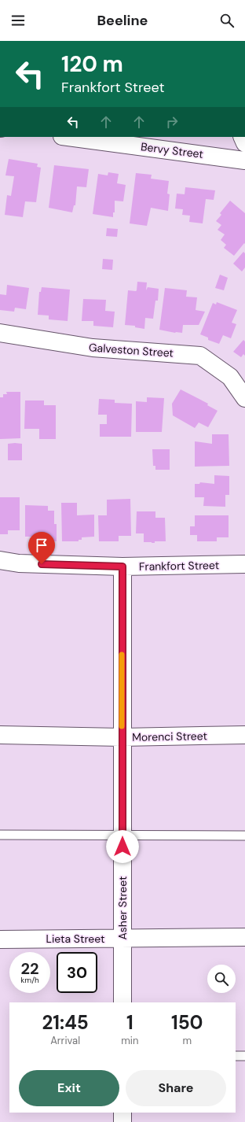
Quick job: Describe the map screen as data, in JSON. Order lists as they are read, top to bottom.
{
  "streets": {
    "street": [
      "Bervy Street",
      "Galveston Street",
      "Frankfort Street",
      "Morenci Street",
      "Asher Street",
      "Lieta Street"
    ]
  },
  "crossings": [
    ["Frankfort Street", "Asher Street"],
    ["Morenci Street", "Asher Street"],
    ["Asher Street", "Lieta Street"]
  ],
  "page": {
    "header": "Beeline",
    "turn": ["120 m", "Frankfort Street"],
    "speed": "22 km/h",
    "limit": "30",
    "eta": [
      "21:45",
      "Arrival",
      "1",
      "min",
      "150",
      "m"
    ],
    "buttons": ["Exit", "Share"]
  }
}
